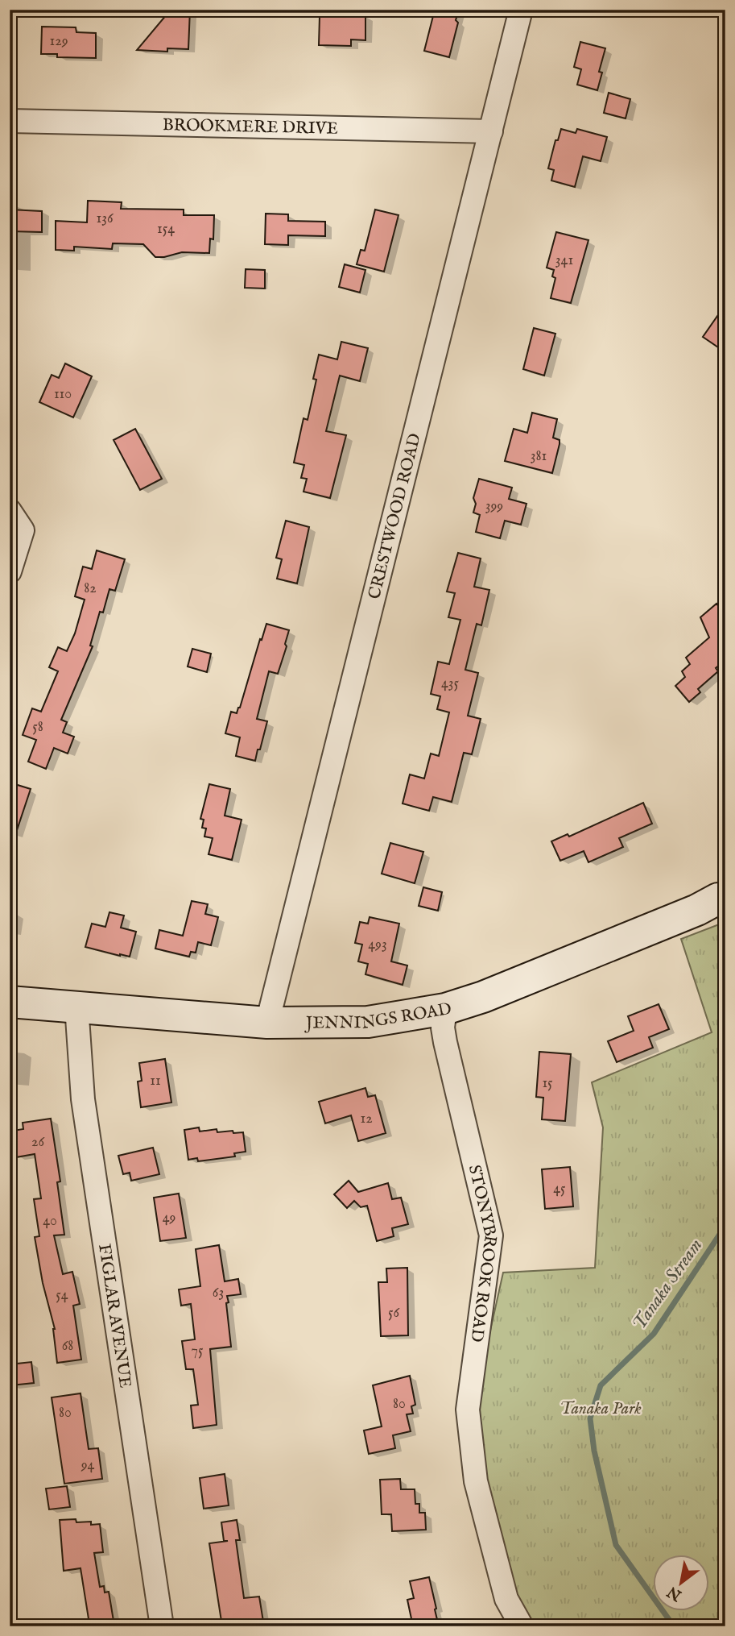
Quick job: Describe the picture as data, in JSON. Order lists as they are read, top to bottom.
{
  "streets": {
    "street": [
      "BROOKMERE DRIVE",
      "CRESTWOOD ROAD",
      "JENNINGS ROAD",
      "STONYBROOK ROAD",
      "FIGLAR AVENUE"
    ]
  },
  "crossings": [
    ["BROOKMERE DRIVE", "CRESTWOOD ROAD"],
    ["CRESTWOOD ROAD", "JENNINGS ROAD"],
    ["JENNINGS ROAD", "STONYBROOK ROAD"],
    ["JENNINGS ROAD", "FIGLAR AVENUE"]
  ],
  "water": ["Tanaka Stream"],
  "parks": ["Tanaka Park"],
  "house_numbers": [
    "129",
    "136",
    "154",
    "341",
    "110",
    "381",
    "399",
    "82",
    "435",
    "58",
    "493",
    "11",
    "15",
    "12",
    "26",
    "45",
    "49",
    "40",
    "63",
    "54",
    "56",
    "68",
    "75",
    "80",
    "80",
    "94"
  ],
  "north": "bottom left"
}
